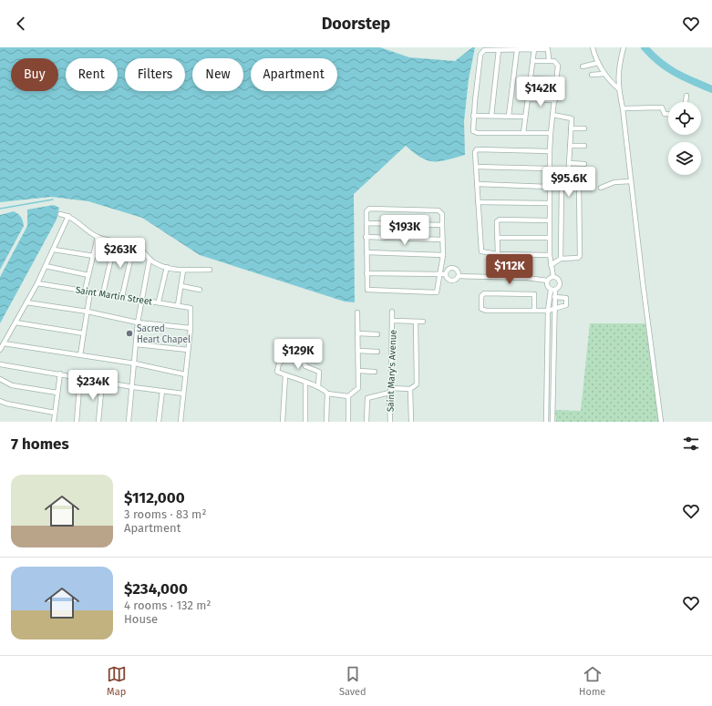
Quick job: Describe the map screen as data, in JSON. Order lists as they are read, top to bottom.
{
  "streets": {
    "street": ["Saint Martin Street", "Saint Mary's Avenue"]
  },
  "places": ["Sacred Heart Chapel"],
  "page": {
    "header": "Doorstep",
    "chip": [
      "Buy",
      "Rent",
      "Filters",
      "New",
      "Apartment"
    ],
    "price": [
      "$142K",
      "$95.6K",
      "$193K",
      "$263K",
      "$112K",
      "$129K",
      "$234K"
    ],
    "heading": "7 homes",
    "list": [
      {
        "name": "$112,000",
        "note": "3 rooms · 83 m² · Apartment"
      },
      {
        "name": "$234,000",
        "note": "4 rooms · 132 m² · House"
      }
    ],
    "tabs": ["Map", "Saved", "Home"]
  }
}
